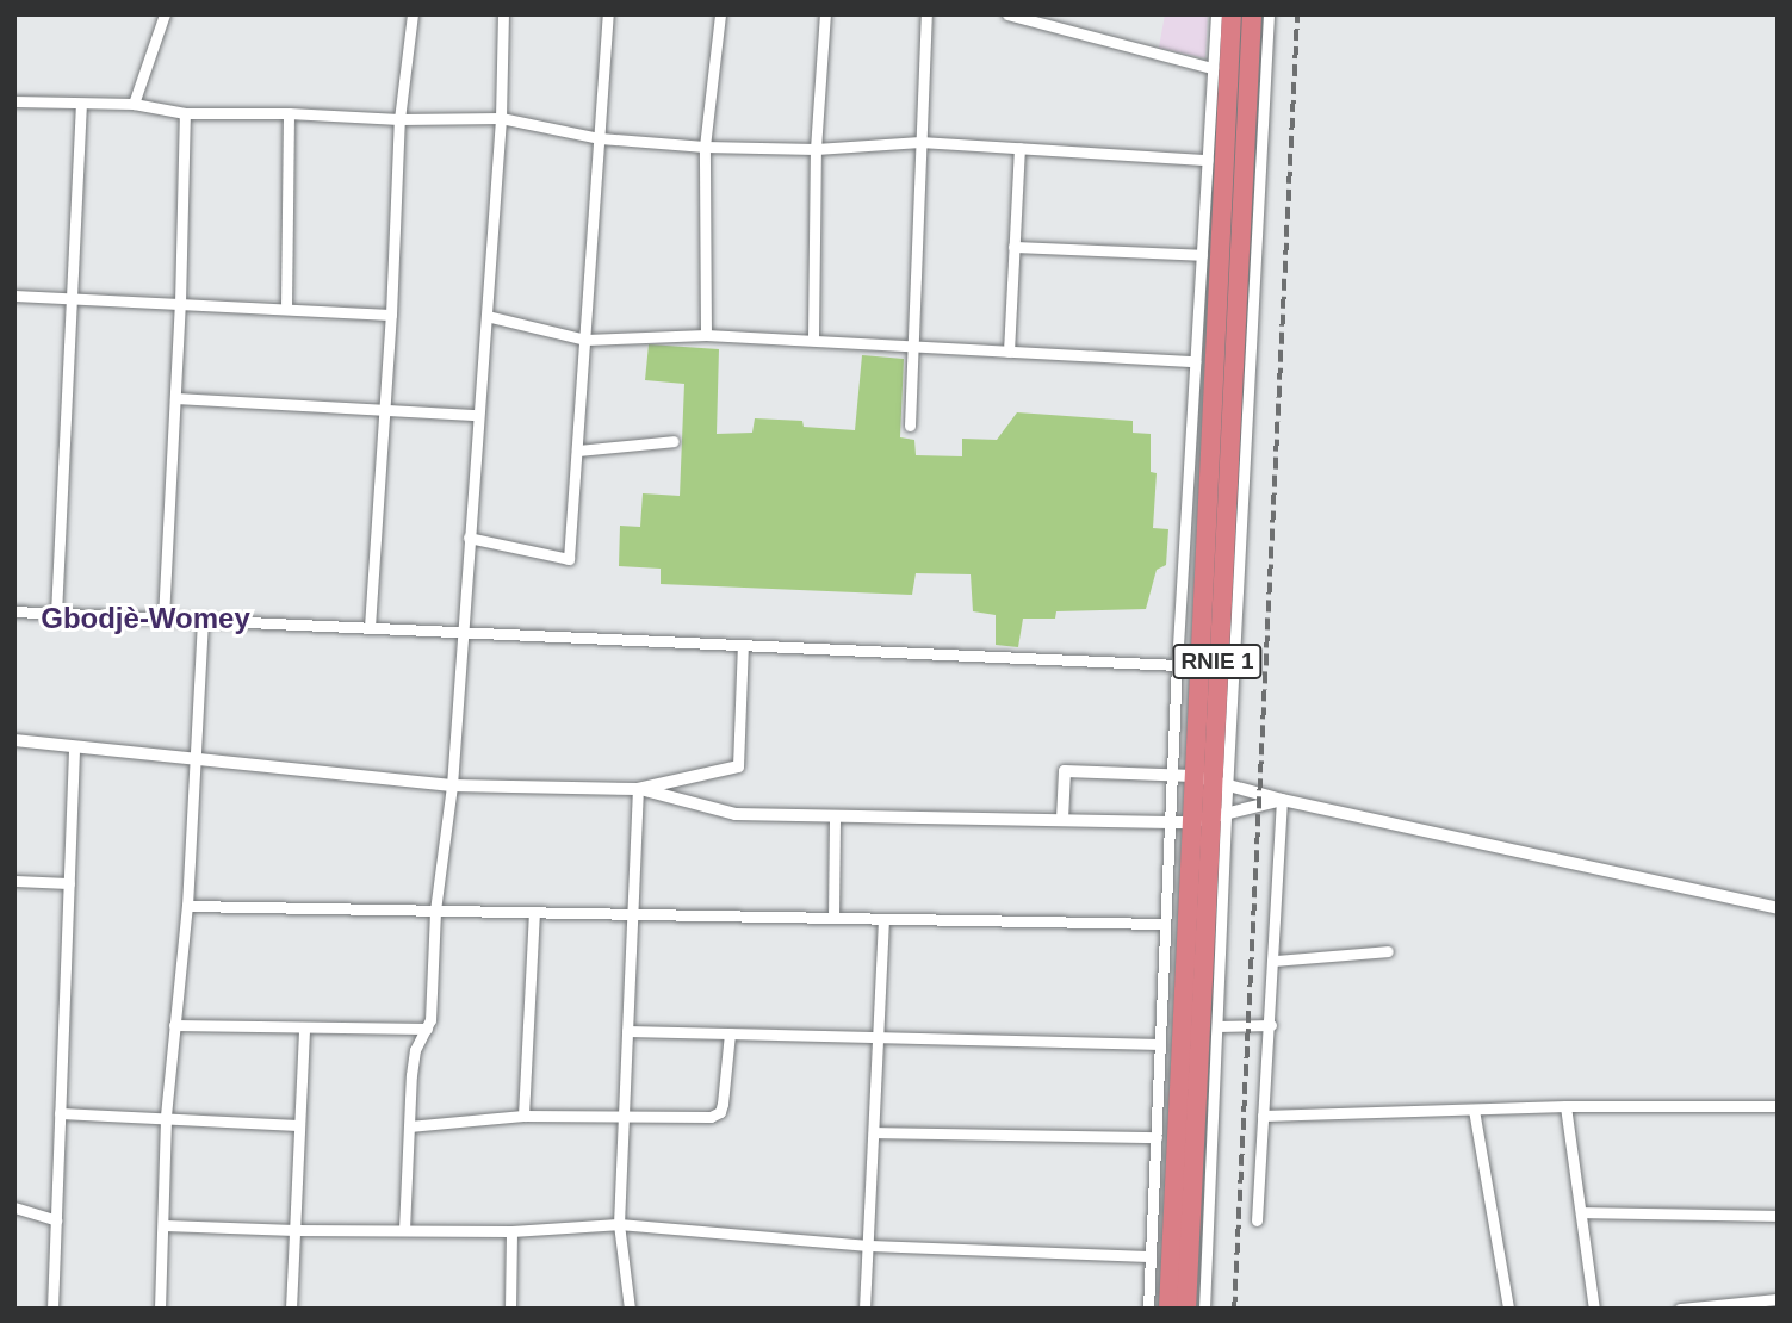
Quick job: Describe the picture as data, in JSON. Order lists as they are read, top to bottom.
{
  "streets": {
    "highway": ["RNIE 1"]
  },
  "districts": ["Gbodjè-Womey"]
}
